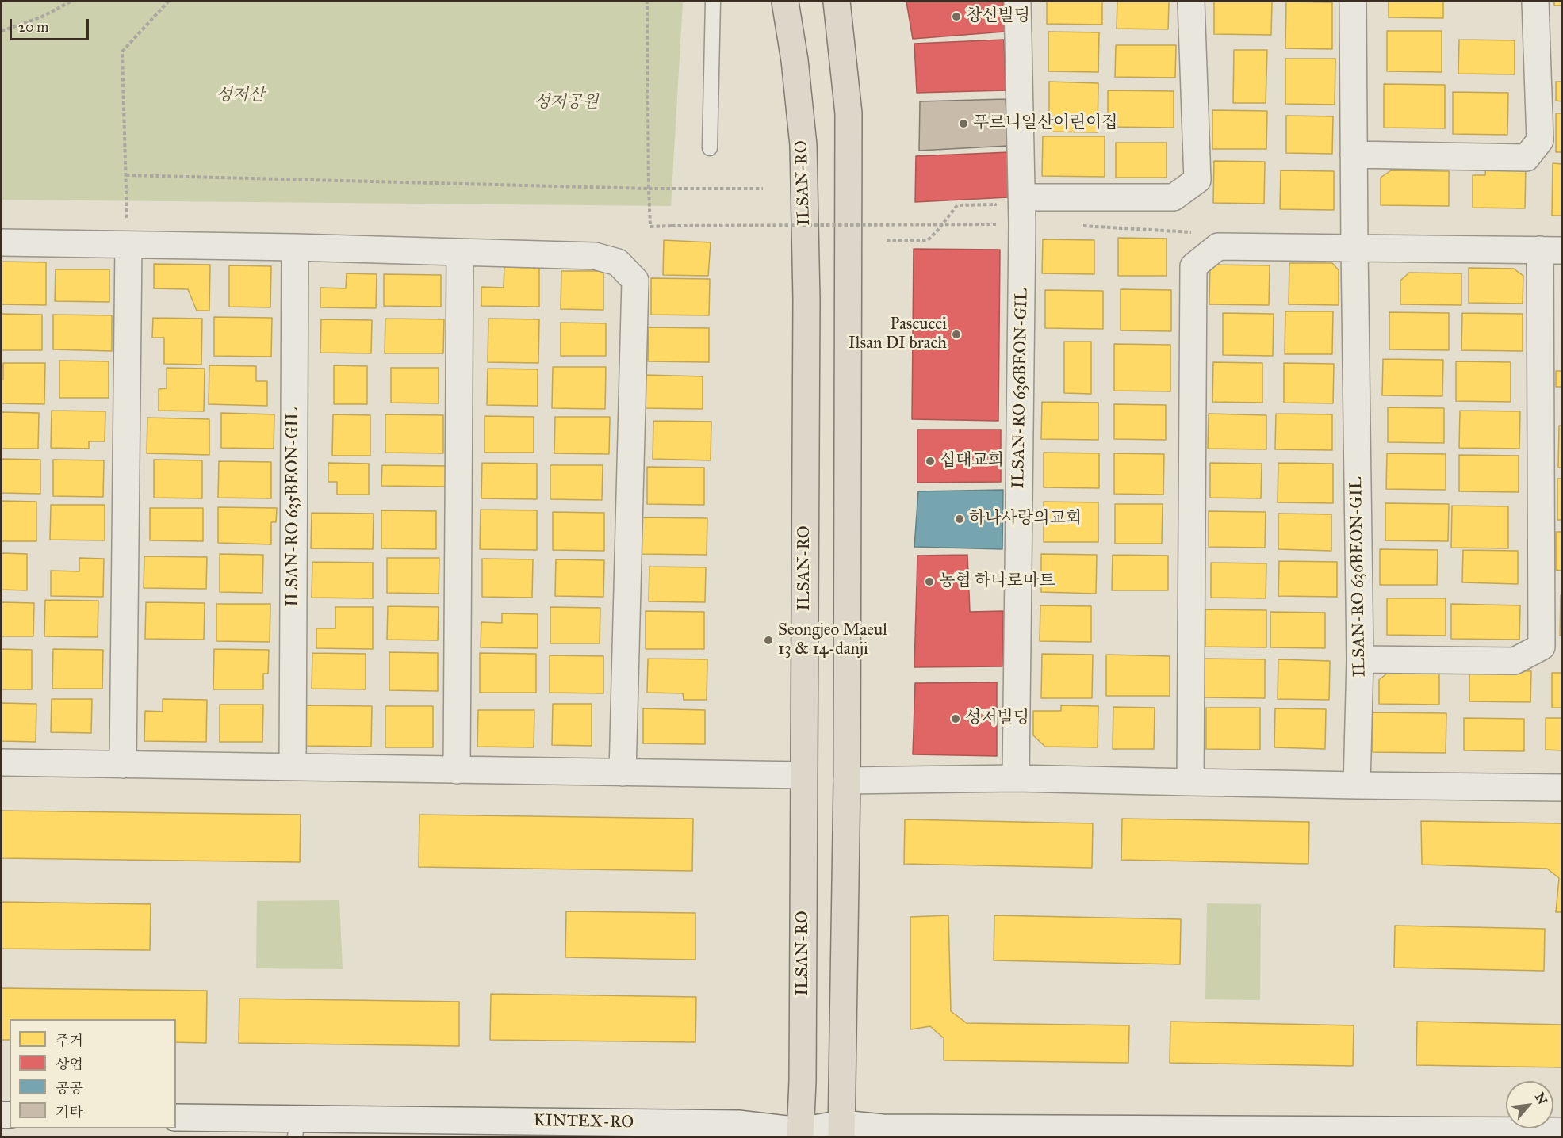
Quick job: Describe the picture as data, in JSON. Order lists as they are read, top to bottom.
{
  "streets": {
    "main road": ["ILSAN-RO"],
    "street": ["ILSAN-RO 636BEON-GIL", "ILSAN-RO 635BEON-GIL", "KINTEX-RO"]
  },
  "crossings": [
    ["ILSAN-RO", "KINTEX-RO"]
  ],
  "parks": ["성저산", "성저공원"],
  "places": [
    "창신빌딩",
    "푸르니일산어린이집",
    "Pascucci Ilsan DI brach",
    "십대교회",
    "하나사랑의교회",
    "농협 하나로마트",
    "Seongjeo Maeul 13 & 14-danji",
    "성저빌딩"
  ],
  "legend": [
    "주거",
    "상업",
    "공공",
    "기타"
  ],
  "scale_bar": "20 m",
  "north": "top right"
}
